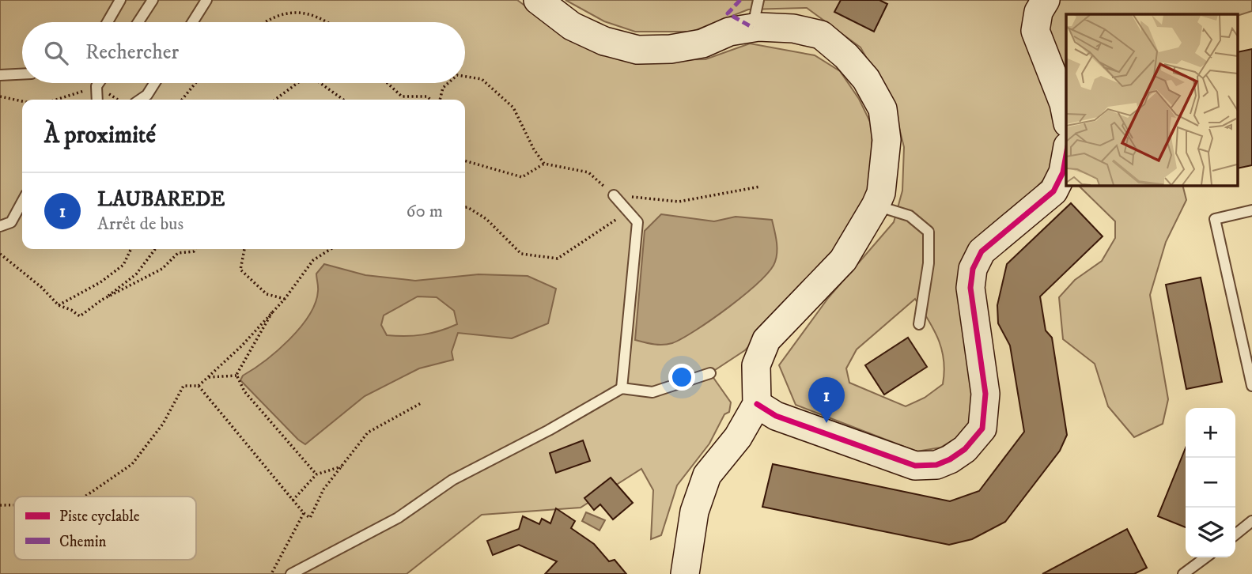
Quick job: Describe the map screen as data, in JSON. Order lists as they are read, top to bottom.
{
  "legend": ["Piste cyclable", "Chemin"],
  "page": {
    "search": "Rechercher",
    "heading": "À proximité",
    "list": [
      {
        "mark": "1",
        "name": "LAUBAREDE",
        "note": "Arrêt de bus",
        "value": "60 m"
      }
    ],
    "pins": "1",
    "map_buttons": ["+", "−"]
  }
}
